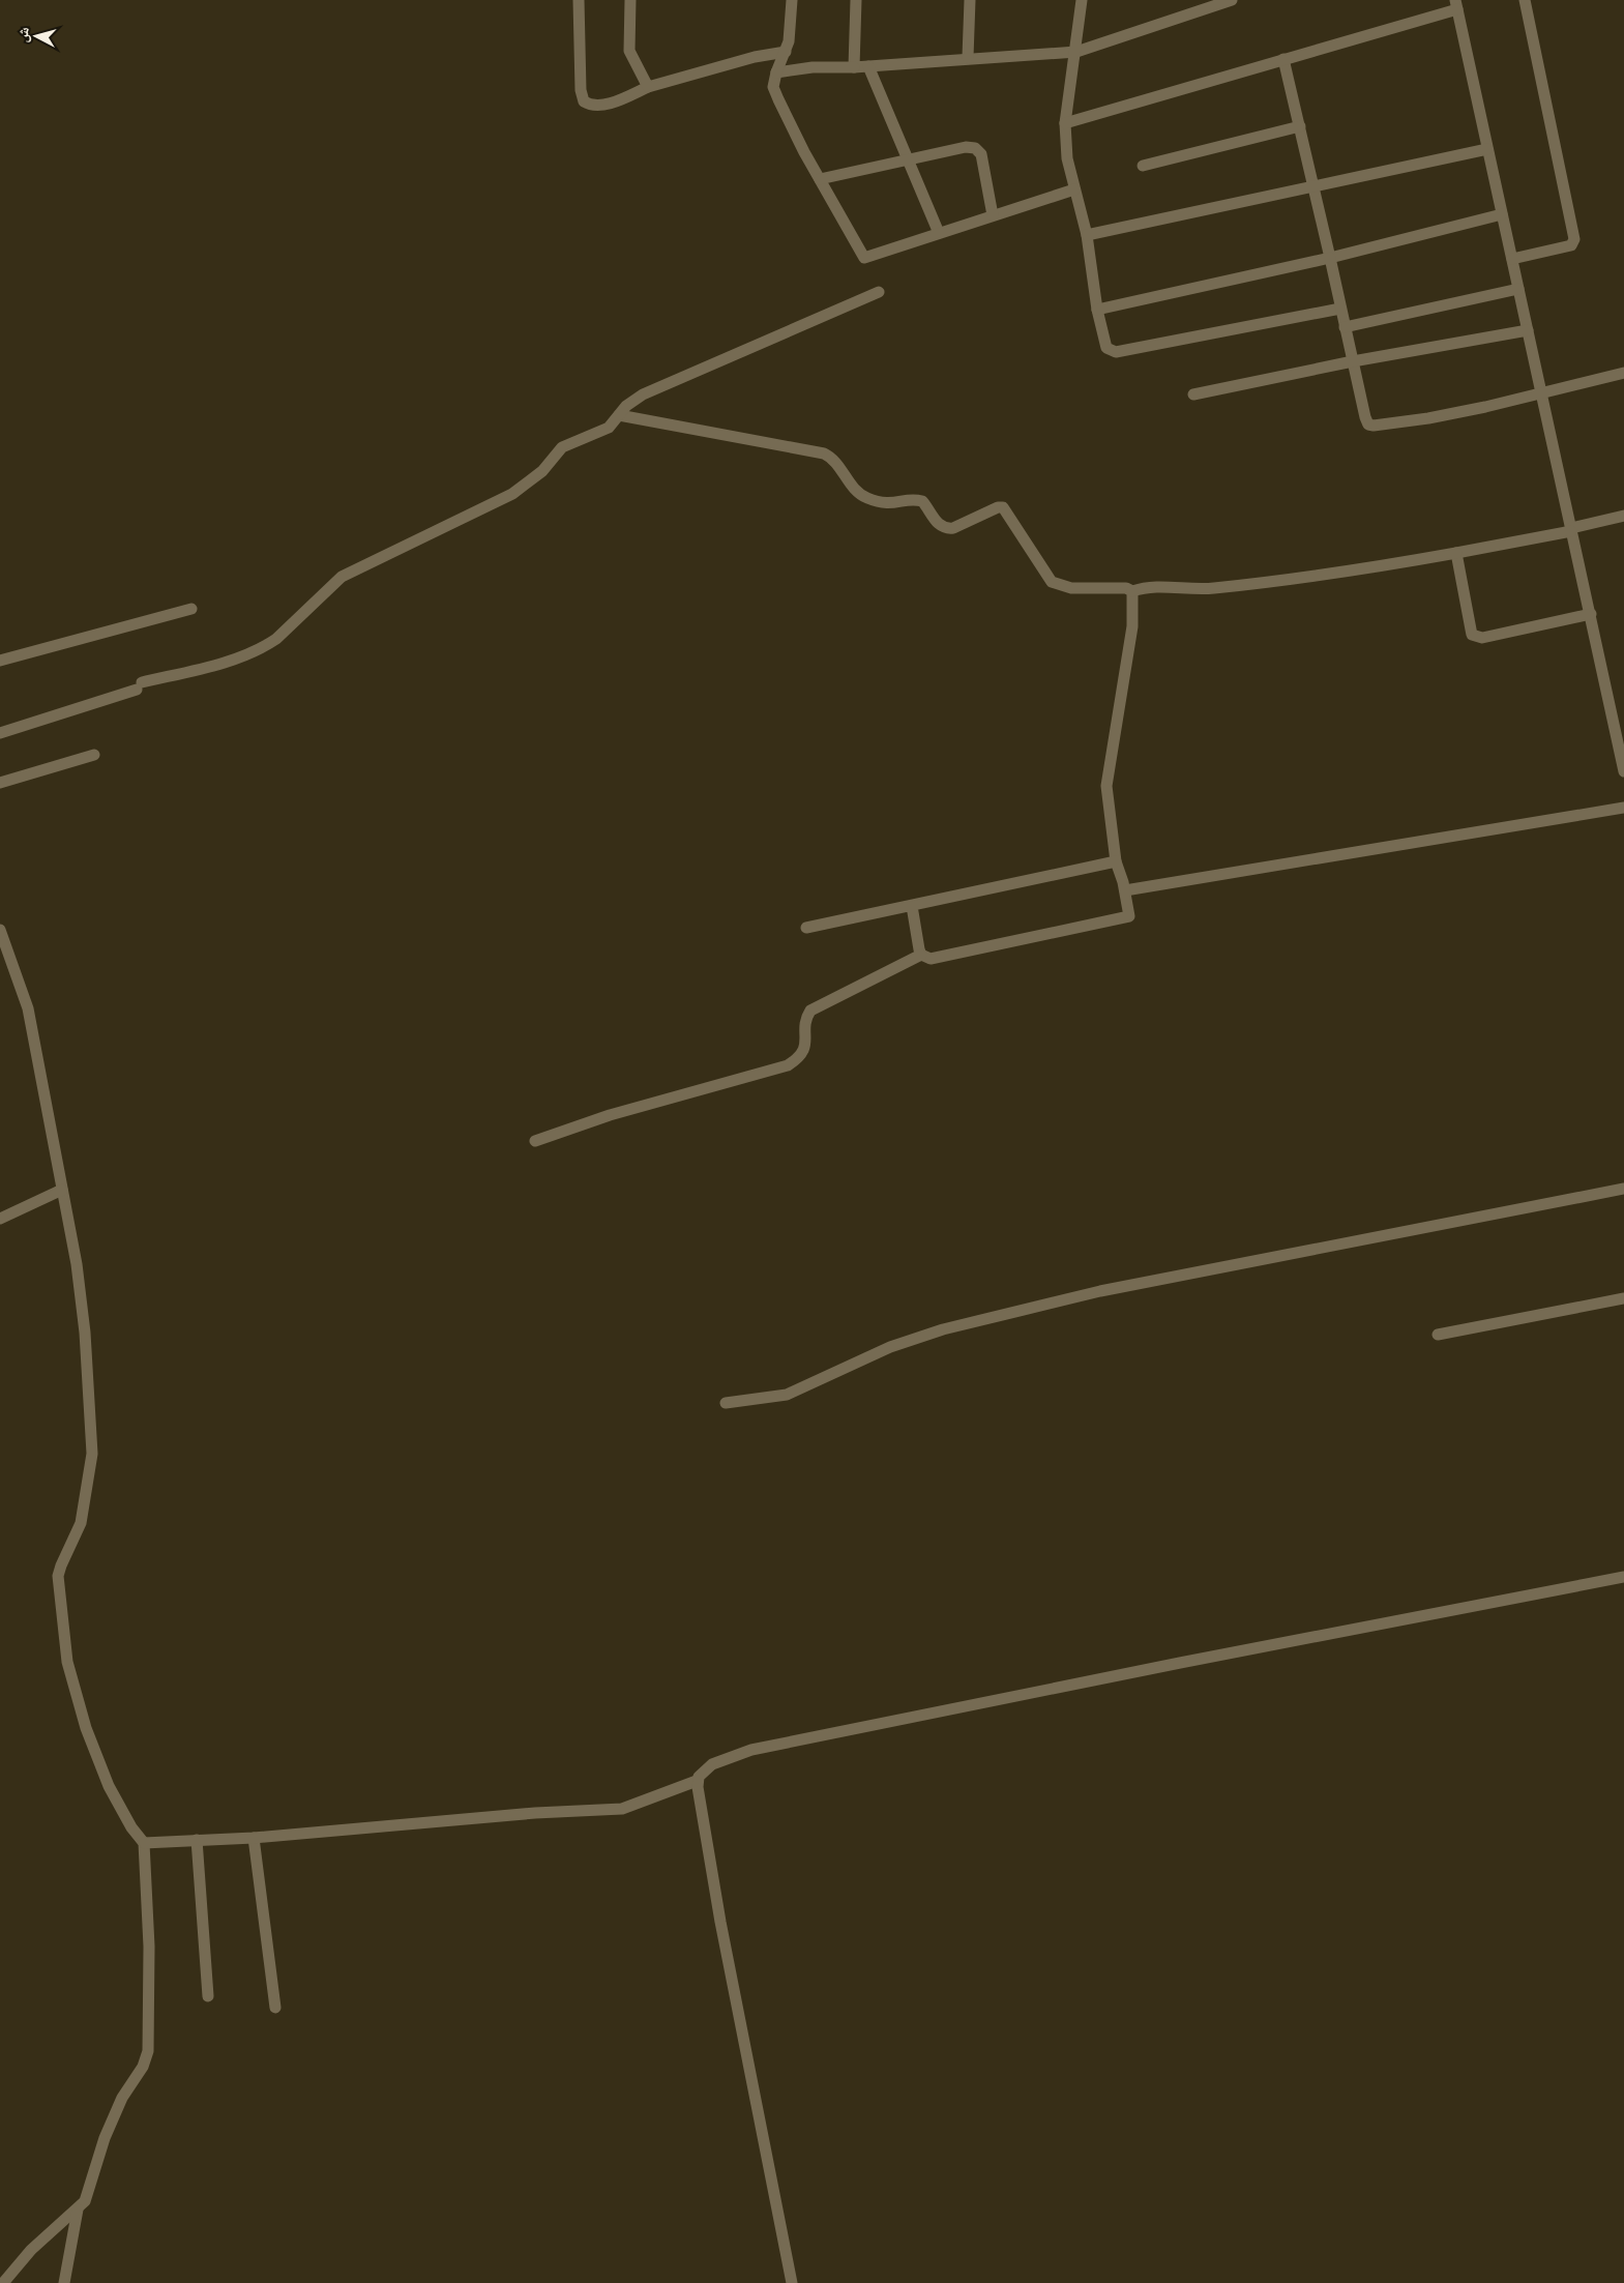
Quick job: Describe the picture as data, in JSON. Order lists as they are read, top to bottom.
{
  "north": "left"
}
